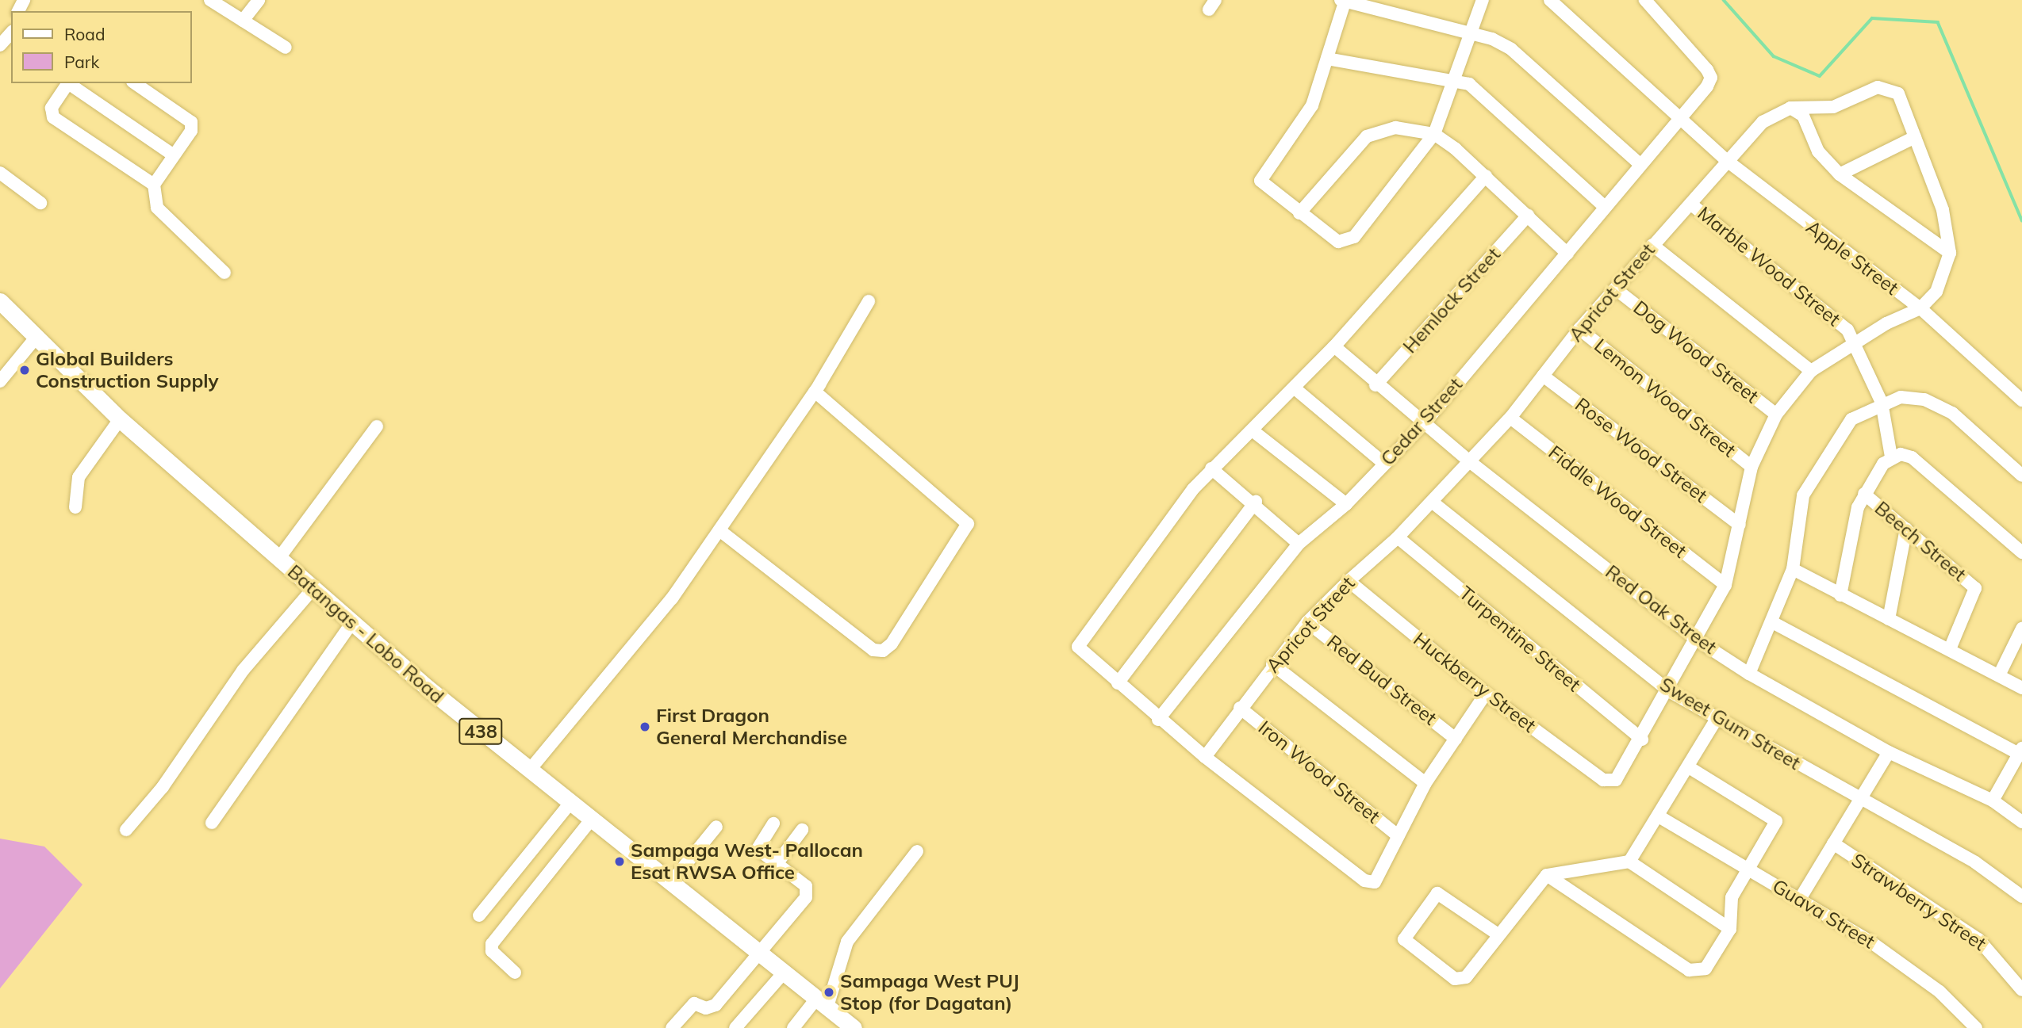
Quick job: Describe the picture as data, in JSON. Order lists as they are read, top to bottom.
{
  "streets": {
    "main road": ["Batangas - Lobo Road", "438"],
    "street": [
      "Apple Street",
      "Marble Wood Street",
      "Apricot Street",
      "Hemlock Street",
      "Dog Wood Street",
      "Lemon Wood Street",
      "Cedar Street",
      "Rose Wood Street",
      "Fiddle Wood Street",
      "Beech Street",
      "Red Oak Street",
      "Turpentine Street",
      "Red Bud Street",
      "Huckberry Street",
      "Sweet Gum Street",
      "Iron Wood Street",
      "Strawberry Street",
      "Guava Street"
    ]
  },
  "crossings": [
    ["Apple Street", "Apricot Street"],
    ["Apple Street", "Cedar Street"],
    ["Marble Wood Street", "Apricot Street"],
    ["Apricot Street", "Dog Wood Street"],
    ["Apricot Street", "Lemon Wood Street"],
    ["Apricot Street", "Rose Wood Street"],
    ["Apricot Street", "Fiddle Wood Street"],
    ["Apricot Street", "Red Oak Street"],
    ["Apricot Street", "Turpentine Street"],
    ["Apricot Street", "Red Bud Street"],
    ["Apricot Street", "Huckberry Street"],
    ["Apricot Street", "Sweet Gum Street"],
    ["Apricot Street", "Iron Wood Street"],
    ["Hemlock Street", "Red Oak Street"],
    ["Cedar Street", "Red Oak Street"],
    ["Turpentine Street", "Huckberry Street"]
  ],
  "places": [
    "Global Builders Construction Supply",
    "First Dragon General Merchandise",
    "Sampaga West- Pallocan Esat RWSA Office",
    "Sampaga West PUJ Stop (for Dagatan)"
  ],
  "legend": ["Road", "Park"]
}
